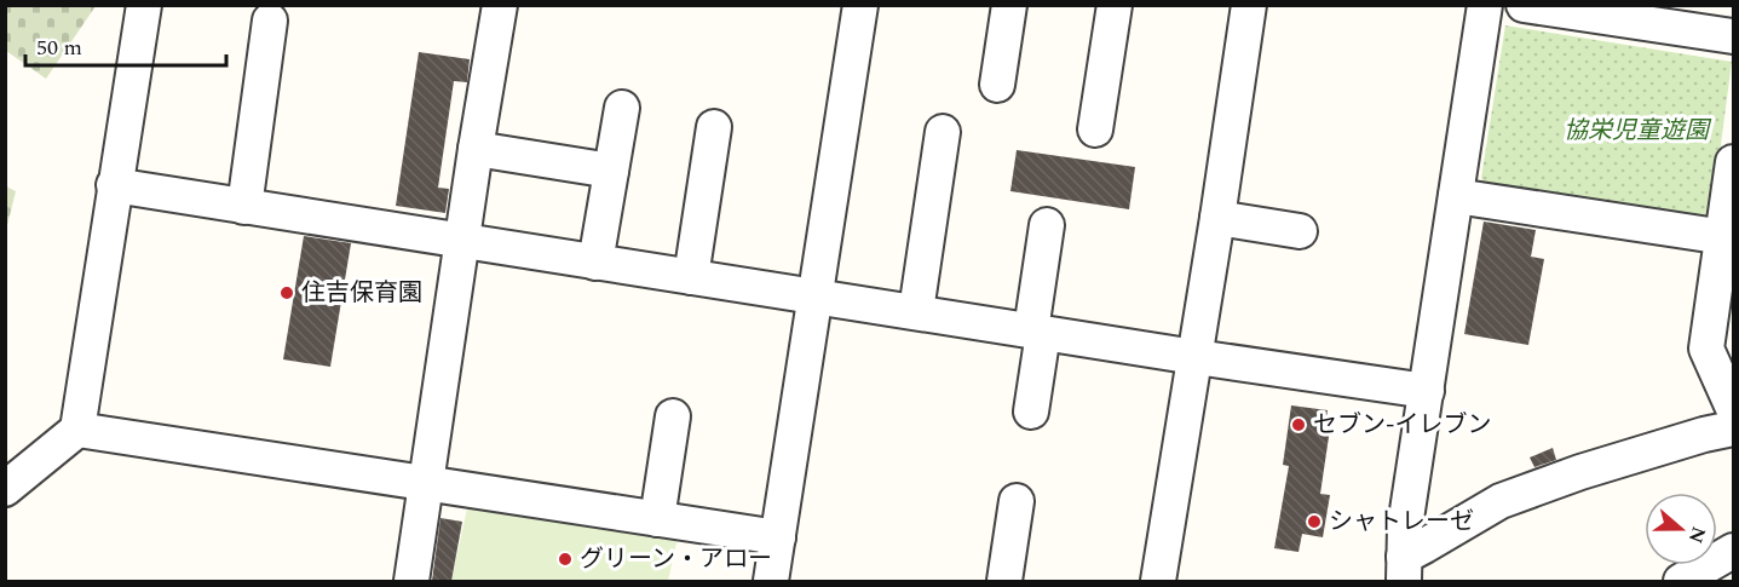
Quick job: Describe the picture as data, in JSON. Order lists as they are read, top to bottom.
{
  "parks": ["協栄児童遊園"],
  "places": [
    "住吉保育園",
    "セブン-イレブン",
    "シャトレーゼ",
    "グリーン・アロー"
  ],
  "scale_bar": "50 m",
  "north": "right"
}
